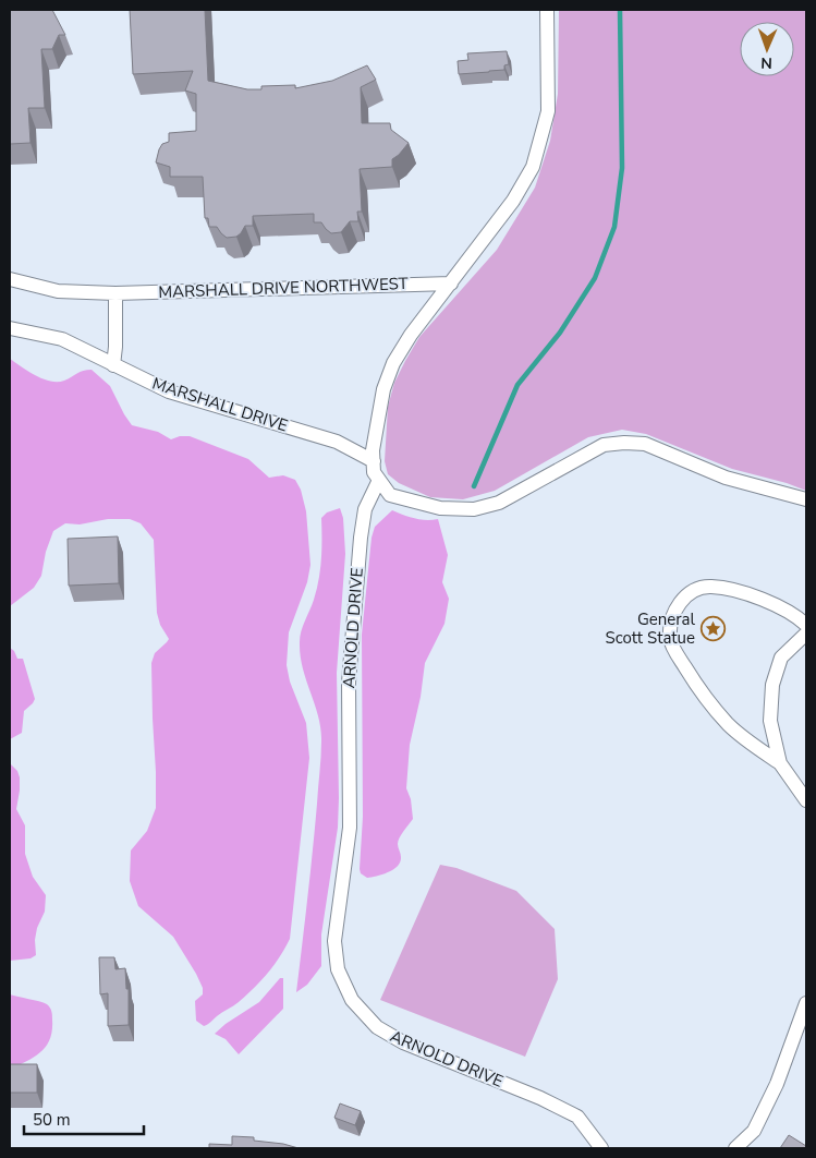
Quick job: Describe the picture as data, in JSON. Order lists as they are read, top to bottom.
{
  "streets": {
    "street": ["MARSHALL DRIVE NORTHWEST", "MARSHALL DRIVE", "ARNOLD DRIVE"]
  },
  "places": {
    "place": ["General Scott Statue"]
  },
  "scale_bar": "50 m",
  "north": "bottom"
}
